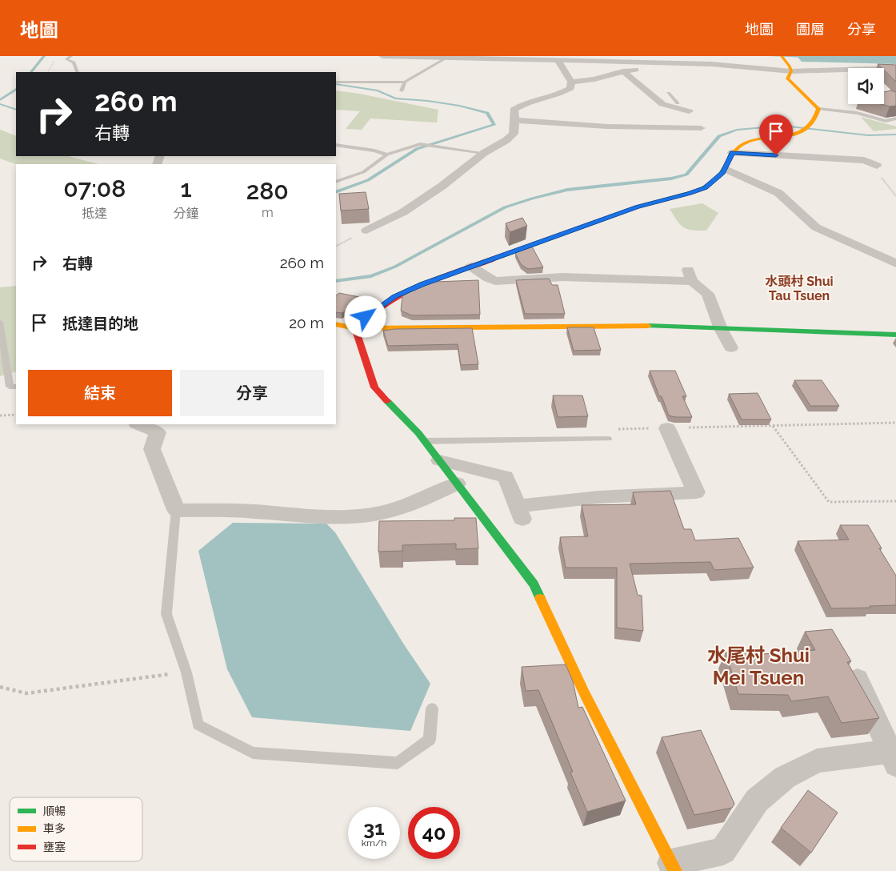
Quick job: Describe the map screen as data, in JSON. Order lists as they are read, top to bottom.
{
  "districts": ["水頭村 Shui Tau Tsuen", "水尾村 Shui Mei Tsuen"],
  "legend": ["順暢", "車多", "壅塞"],
  "page": {
    "header": "地圖",
    "nav": ["地圖", "圖層", "分享"],
    "turn": ["260 m", "右轉"],
    "eta": [
      "07:08",
      "抵達",
      "1",
      "分鐘",
      "280",
      "m"
    ],
    "list": [
      {
        "name": "右轉",
        "value": "260 m"
      },
      {
        "name": "抵達目的地",
        "value": "20 m"
      }
    ],
    "buttons": ["結束", "分享"],
    "speed": "31 km/h",
    "limit": "40"
  }
}
